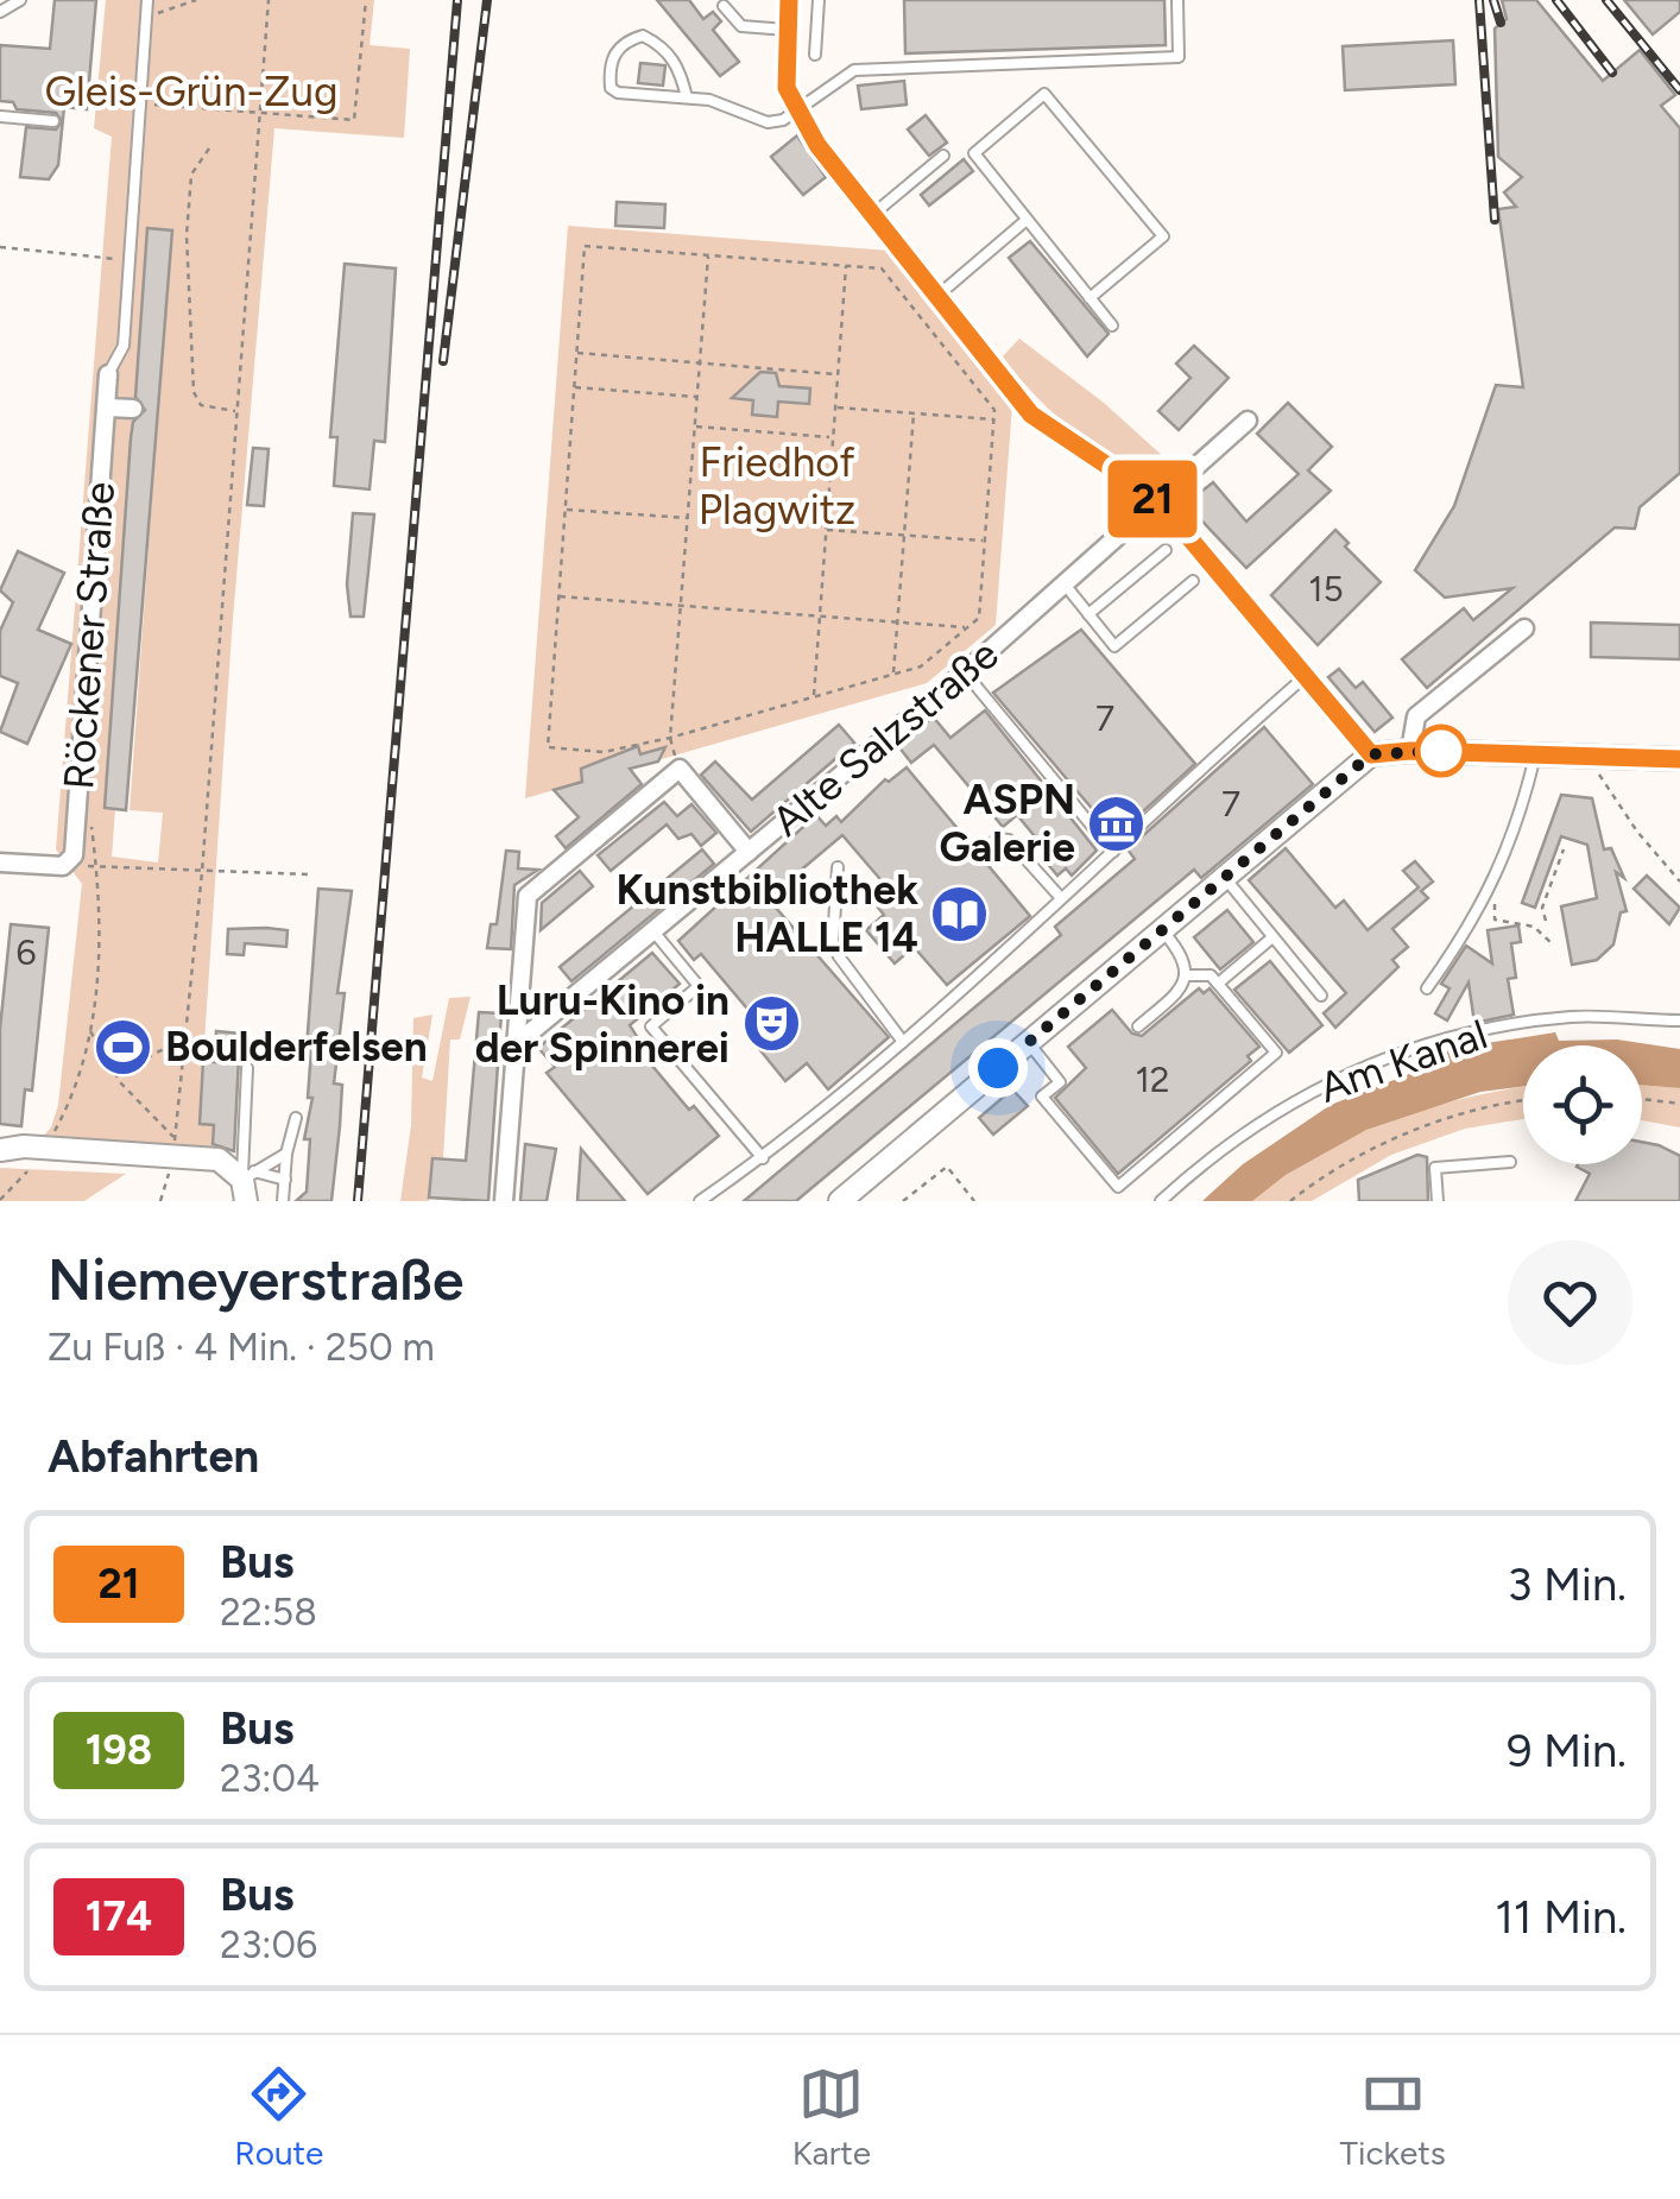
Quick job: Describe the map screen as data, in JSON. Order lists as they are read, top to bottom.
{
  "streets": {
    "street": ["Röckener Straße", "Alte Salzstraße"],
    "lane": ["Am Kanal"]
  },
  "parks": ["Gleis-Grün-Zug", "Friedhof Plagwitz"],
  "places": {
    "museum": ["ASPN Galerie"],
    "library": ["Kunstbibliothek HALLE 14"],
    "theatre": ["Luru-Kino in der Spinnerei"],
    "sports": ["Boulderfelsen"]
  },
  "lines": ["bus line 21"],
  "house_numbers": [
    "15",
    "7",
    "7",
    "6",
    "12"
  ],
  "page": {
    "on_map": "21",
    "heading": [
      ["Niemeyerstraße", "Zu Fuß · 4 Min. · 250 m"],
      "Abfahrten"
    ],
    "list": [
      {
        "mark": "21",
        "name": "Bus",
        "note": "22:58",
        "value": "3 Min."
      },
      {
        "mark": "198",
        "name": "Bus",
        "note": "23:04",
        "value": "9 Min."
      },
      {
        "mark": "174",
        "name": "Bus",
        "note": "23:06",
        "value": "11 Min."
      }
    ],
    "tabs": ["Route", "Karte", "Tickets"]
  }
}
